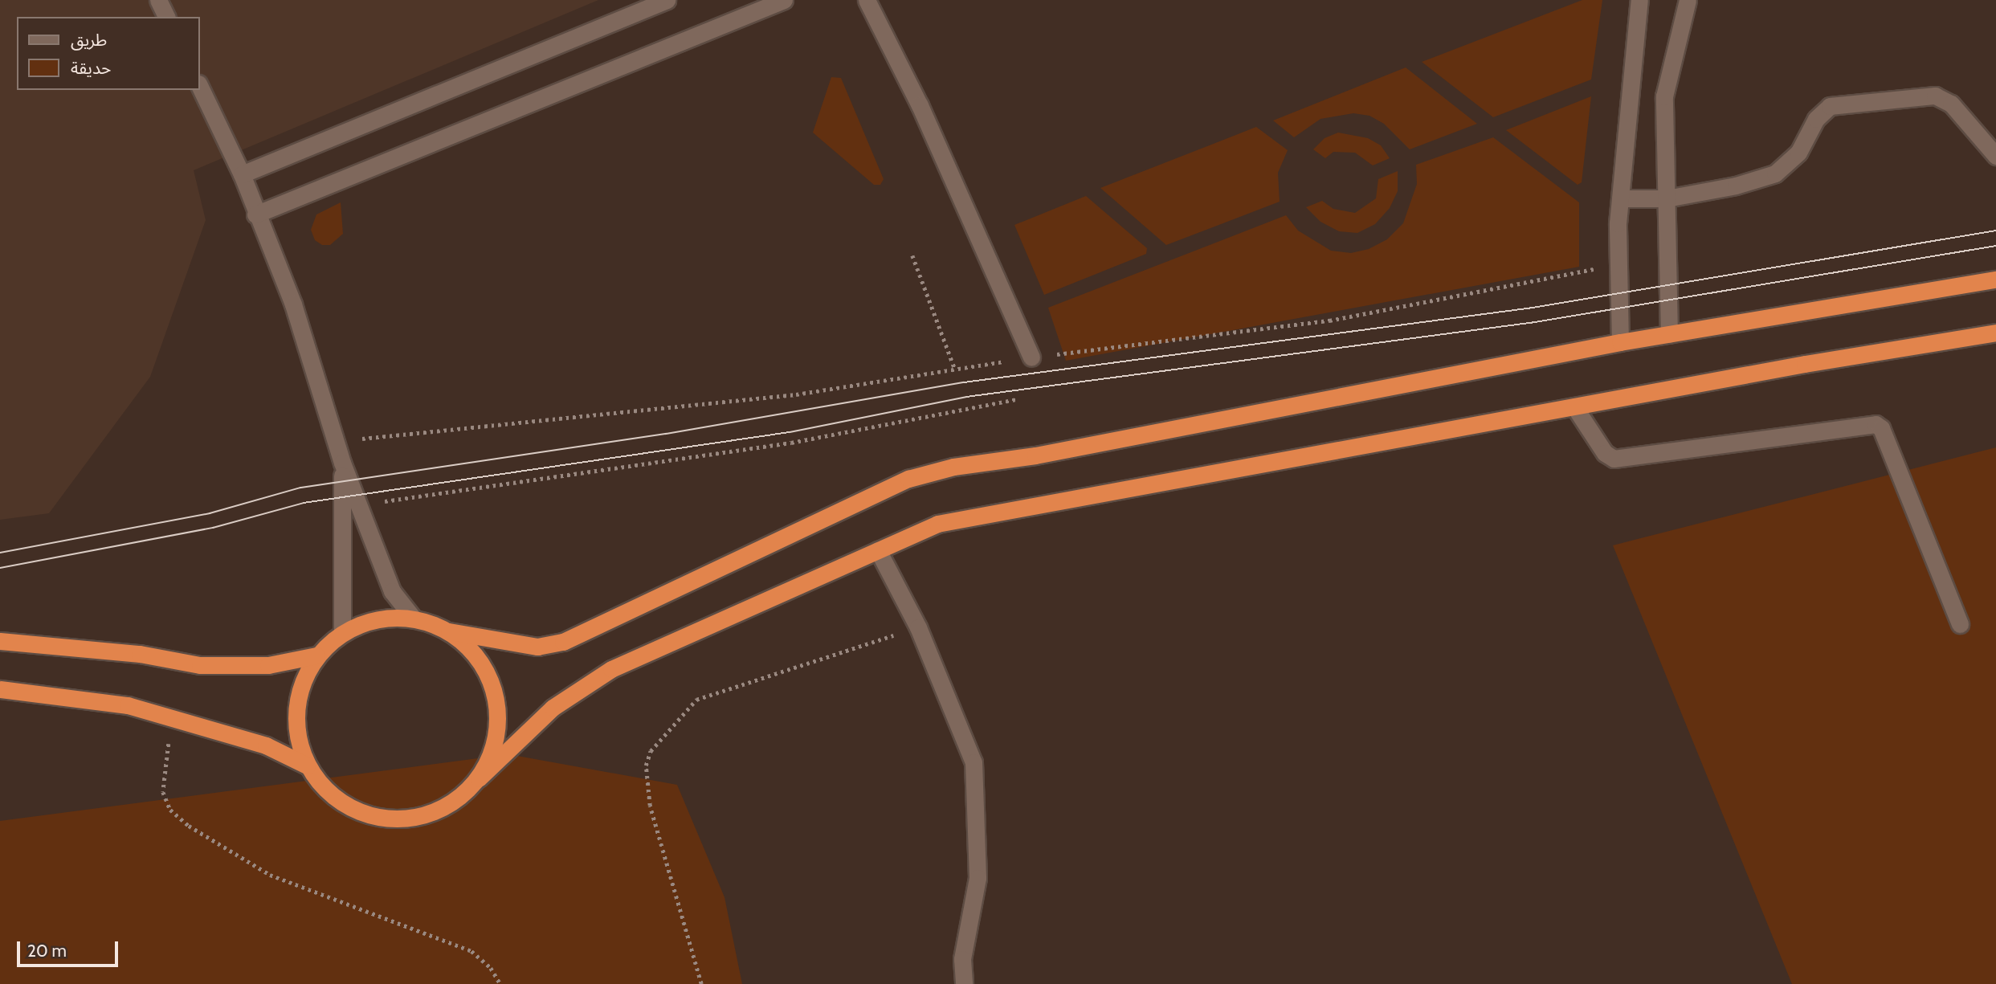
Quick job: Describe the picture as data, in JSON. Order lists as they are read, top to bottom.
{
  "legend": ["طريق", "حديقة"],
  "scale_bar": "20 m"
}
